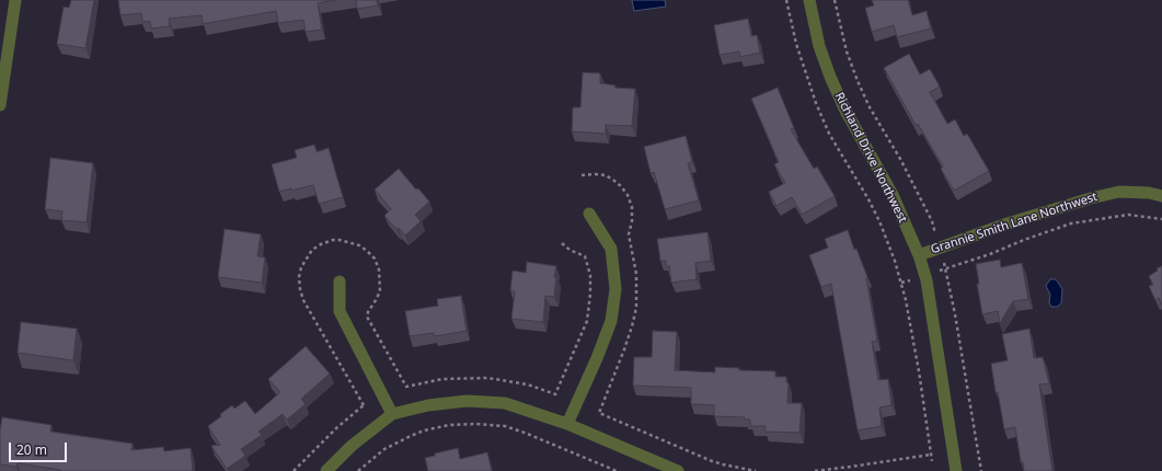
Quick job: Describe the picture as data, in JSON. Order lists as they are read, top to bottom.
{
  "streets": {
    "street": ["Richland Drive Northwest", "Grannie Smith Lane Northwest"]
  },
  "crossings": [
    ["Richland Drive Northwest", "Grannie Smith Lane Northwest"]
  ],
  "scale_bar": "20 m"
}
